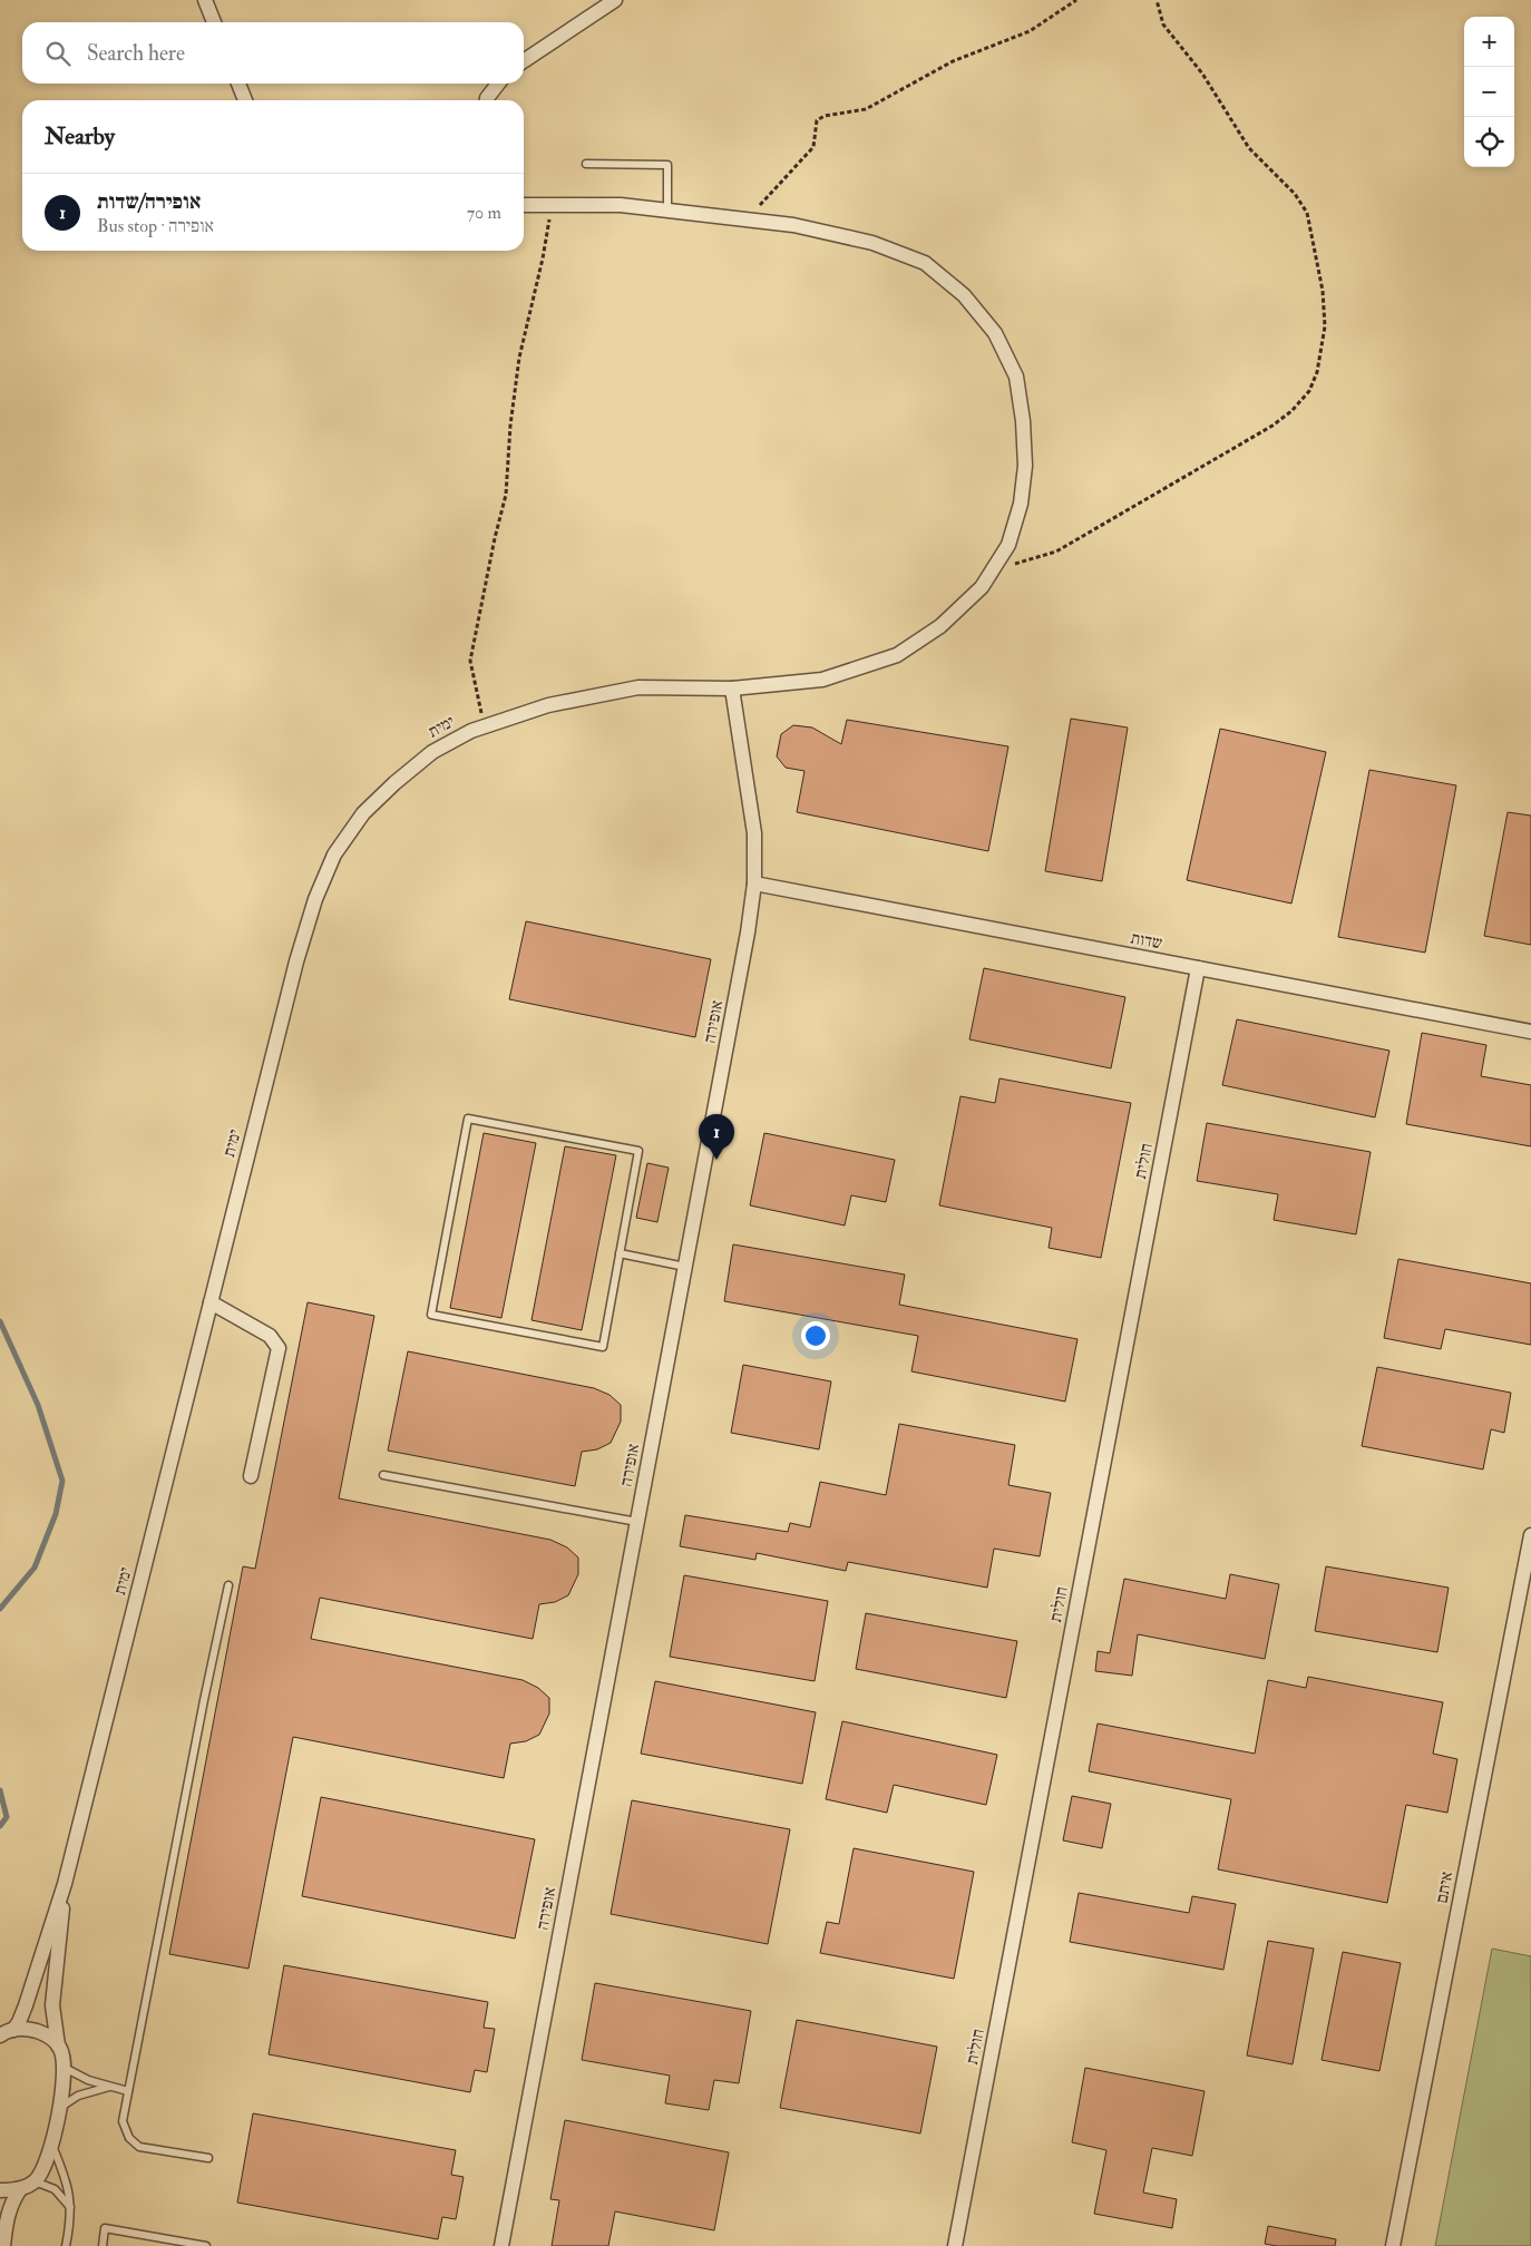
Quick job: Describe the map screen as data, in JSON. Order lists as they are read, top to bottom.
{
  "streets": {
    "street": [
      "ימית",
      "שדות",
      "אופירה",
      "חולית",
      "איתם"
    ]
  },
  "crossings": [
    ["ימית", "אופירה"],
    ["שדות", "אופירה"],
    ["שדות", "חולית"]
  ],
  "page": {
    "map_buttons": ["+", "−"],
    "search": "Search here",
    "heading": "Nearby",
    "list": [
      {
        "mark": "1",
        "name": "אופירה/שדות",
        "note": "Bus stop · אופירה",
        "value": "70 m"
      }
    ],
    "pins": "1"
  }
}
